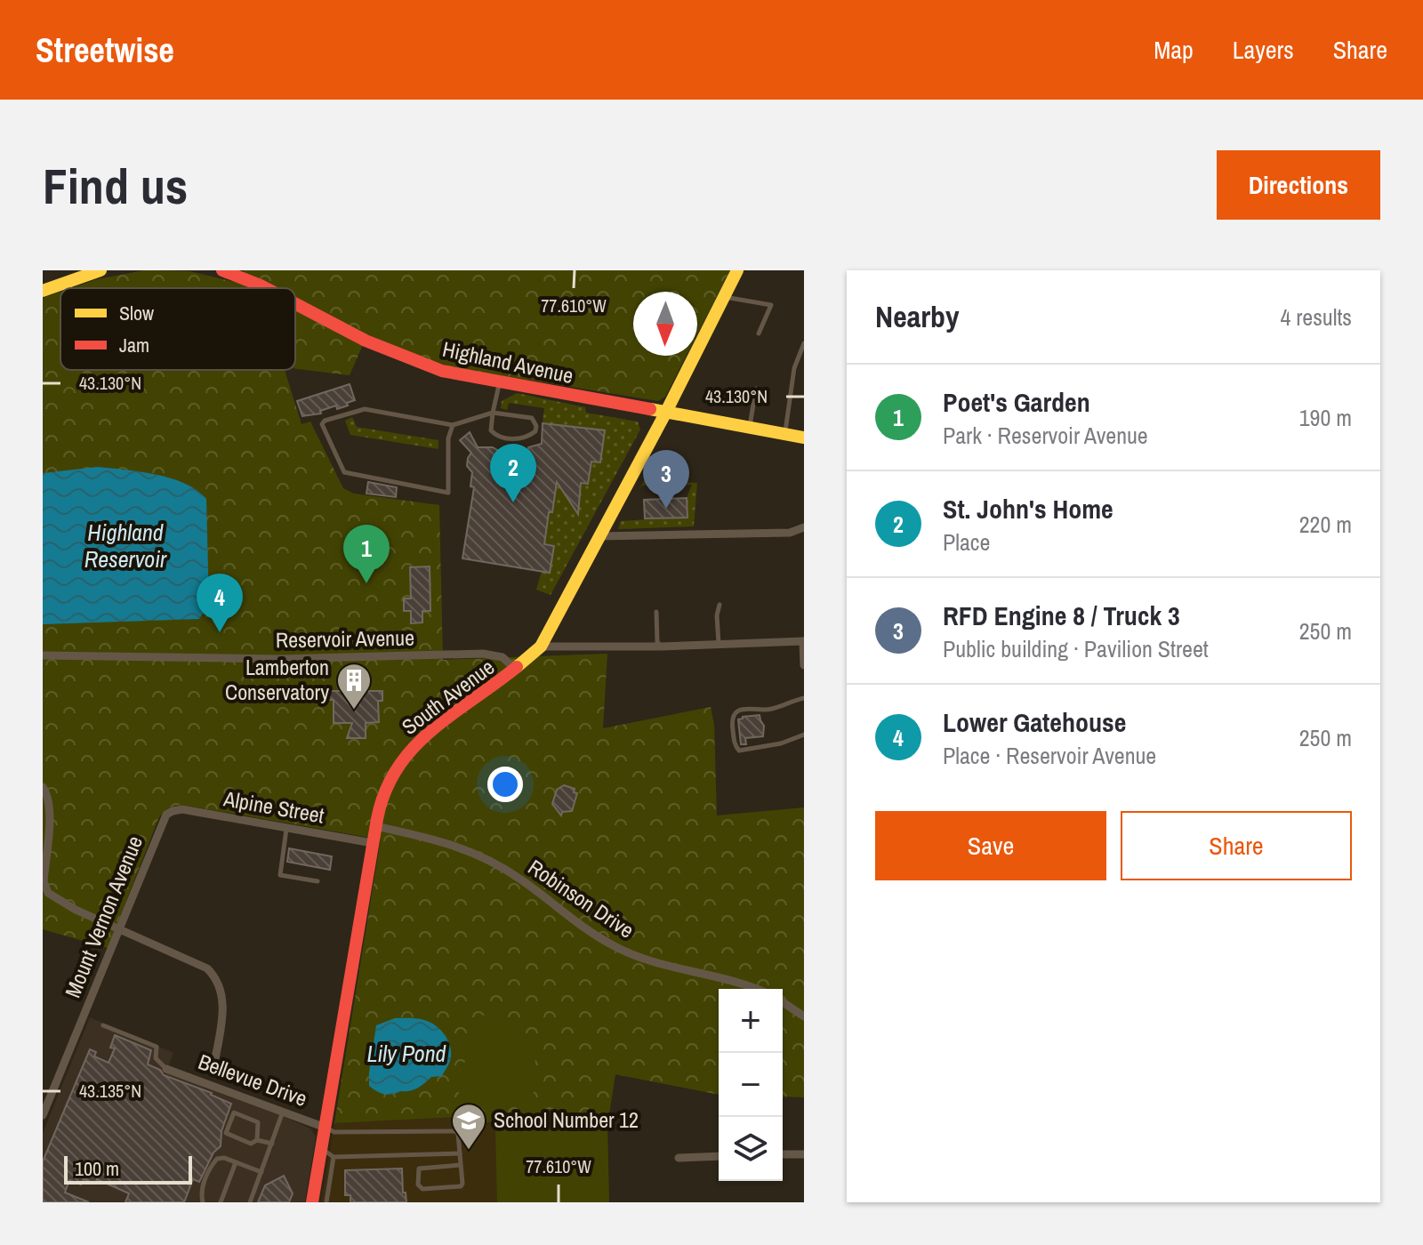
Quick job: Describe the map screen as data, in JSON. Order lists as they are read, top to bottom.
{
  "streets": {
    "main road": ["Highland Avenue", "South Avenue"],
    "street": [
      "Reservoir Avenue",
      "Alpine Street",
      "Robinson Drive",
      "Mount Vernon Avenue",
      "Bellevue Drive"
    ]
  },
  "crossings": [
    ["Highland Avenue", "South Avenue"],
    ["Reservoir Avenue", "South Avenue"],
    ["South Avenue", "Alpine Street"],
    ["South Avenue", "Robinson Drive"],
    ["South Avenue", "Bellevue Drive"],
    ["Alpine Street", "Mount Vernon Avenue"],
    ["Mount Vernon Avenue", "Bellevue Drive"]
  ],
  "water": ["Highland Reservoir", "Lily Pond"],
  "places": {
    "building": ["Lamberton Conservatory"],
    "school or university": ["School Number 12"]
  },
  "legend": ["Slow", "Jam"],
  "scale_bar": "100 m",
  "north": "bottom",
  "page": {
    "header": "Streetwise",
    "nav": ["Map", "Layers", "Share"],
    "buttons": [
      "Directions",
      ["Save", "Share"]
    ],
    "title": "Find us",
    "heading": ["Nearby", "4 results"],
    "list": [
      {
        "mark": "1",
        "name": "Poet's Garden",
        "note": "Park · Reservoir Avenue",
        "value": "190 m"
      },
      {
        "mark": "2",
        "name": "St. John's Home",
        "note": "Place",
        "value": "220 m"
      },
      {
        "mark": "3",
        "name": "RFD Engine 8 / Truck 3",
        "note": "Public building · Pavilion Street",
        "value": "250 m"
      },
      {
        "mark": "4",
        "name": "Lower Gatehouse",
        "note": "Place · Reservoir Avenue",
        "value": "250 m"
      }
    ],
    "pins": [
      "2",
      "3",
      "1",
      "4"
    ],
    "map_buttons": ["+", "−"],
    "scale": "100 m"
  },
  "coordinates": ["77.610°W", "43.130°N", "43.135°N"]
}
